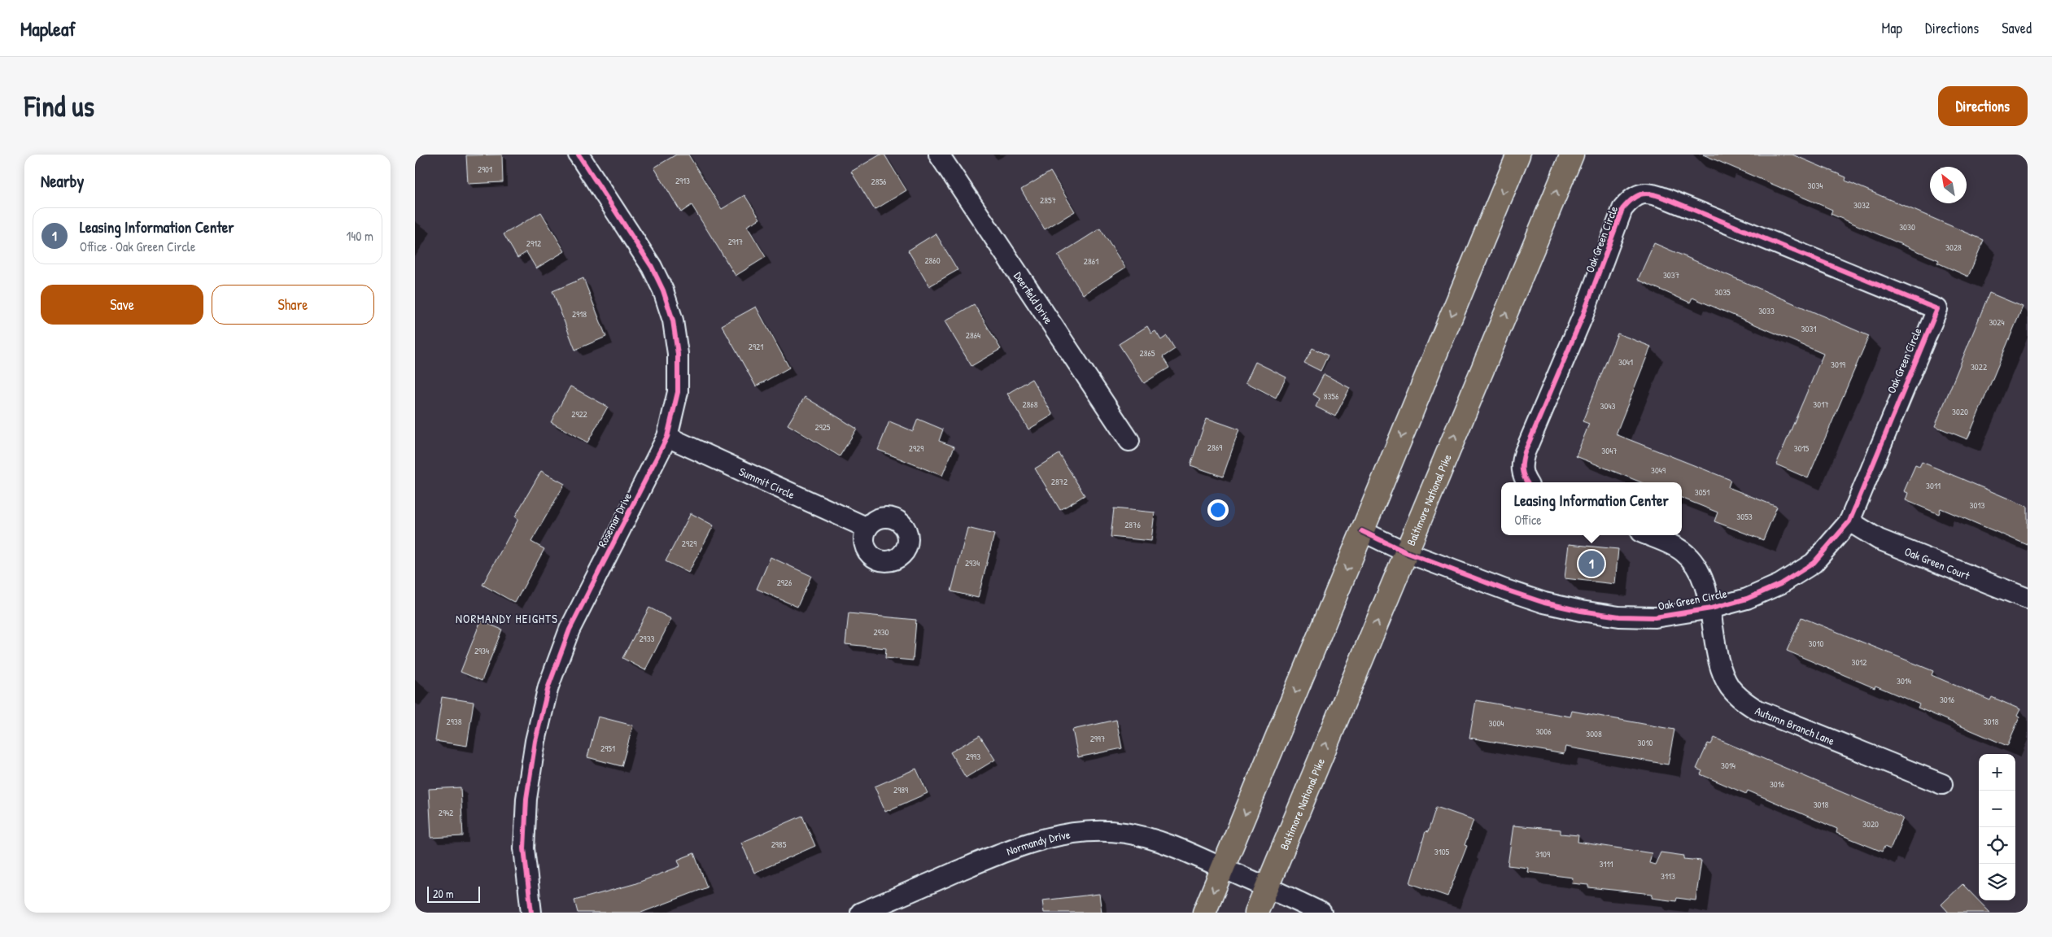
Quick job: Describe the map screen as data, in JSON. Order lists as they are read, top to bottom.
{
  "streets": {
    "main road": ["Baltimore National Pike"],
    "street": [
      "Oak Green Circle",
      "Deerfield Drive",
      "Summit Circle",
      "Rosemar Drive",
      "Oak Green Court",
      "Autumn Branch Lane",
      "Normandy Drive"
    ]
  },
  "crossings": [
    ["Oak Green Circle", "Baltimore National Pike"],
    ["Oak Green Circle", "Oak Green Court"],
    ["Oak Green Circle", "Autumn Branch Lane"],
    ["Summit Circle", "Rosemar Drive"],
    ["Baltimore National Pike", "Normandy Drive"]
  ],
  "districts": ["NORMANDY HEIGHTS"],
  "house_numbers": [
    "2901",
    "2913",
    "2856",
    "3034",
    "2857",
    "3032",
    "3030",
    "2917",
    "2912",
    "3028",
    "2860",
    "2861",
    "3037",
    "3035",
    "3033",
    "2918",
    "3024",
    "3031",
    "2864",
    "2921",
    "2865",
    "3041",
    "3019",
    "3022",
    "8356",
    "2868",
    "3017",
    "3043",
    "3020",
    "2922",
    "2925",
    "2869",
    "2929",
    "3015",
    "3047",
    "3049",
    "2872",
    "3011",
    "3051",
    "3013",
    "3053",
    "2876",
    "2929",
    "2934",
    "2926",
    "2930",
    "2933",
    "3010",
    "2934",
    "3012",
    "3014",
    "3016",
    "2938",
    "3018",
    "3004",
    "3006",
    "3008",
    "2997",
    "3010",
    "2951",
    "2993",
    "3014",
    "3016",
    "2989",
    "3018",
    "2942",
    "3020",
    "2985",
    "3105",
    "3109",
    "3111",
    "3113"
  ],
  "scale_bar": "20 m",
  "north": "top left",
  "page": {
    "header": "Mapleaf",
    "nav": ["Map", "Directions", "Saved"],
    "buttons": [
      "Directions",
      ["Save", "Share"]
    ],
    "title": "Find us",
    "heading": "Nearby",
    "list": [
      {
        "mark": "1",
        "name": "Leasing Information Center",
        "note": "Office · Oak Green Circle",
        "value": "140 m"
      }
    ],
    "popup": ["Leasing Information Center", "Office"],
    "pins": "1",
    "map_buttons": ["+", "−"],
    "scale": "20 m"
  }
}
